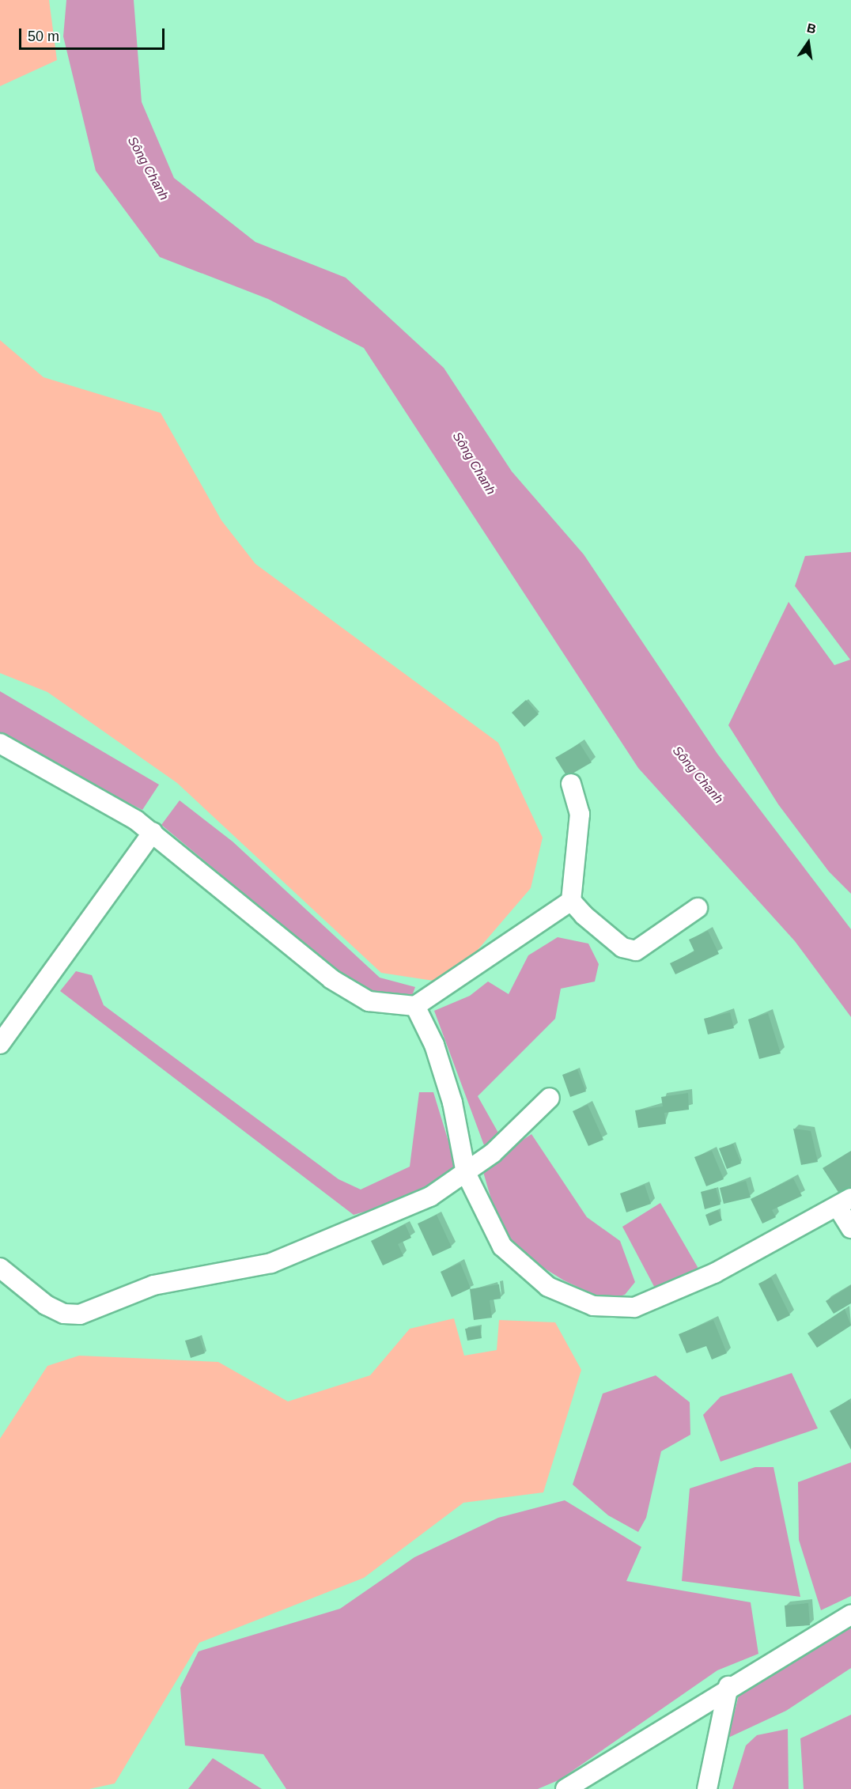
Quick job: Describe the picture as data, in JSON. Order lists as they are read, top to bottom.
{
  "water": ["Sông Chanh"],
  "scale_bar": "50 m",
  "north": "top"
}
